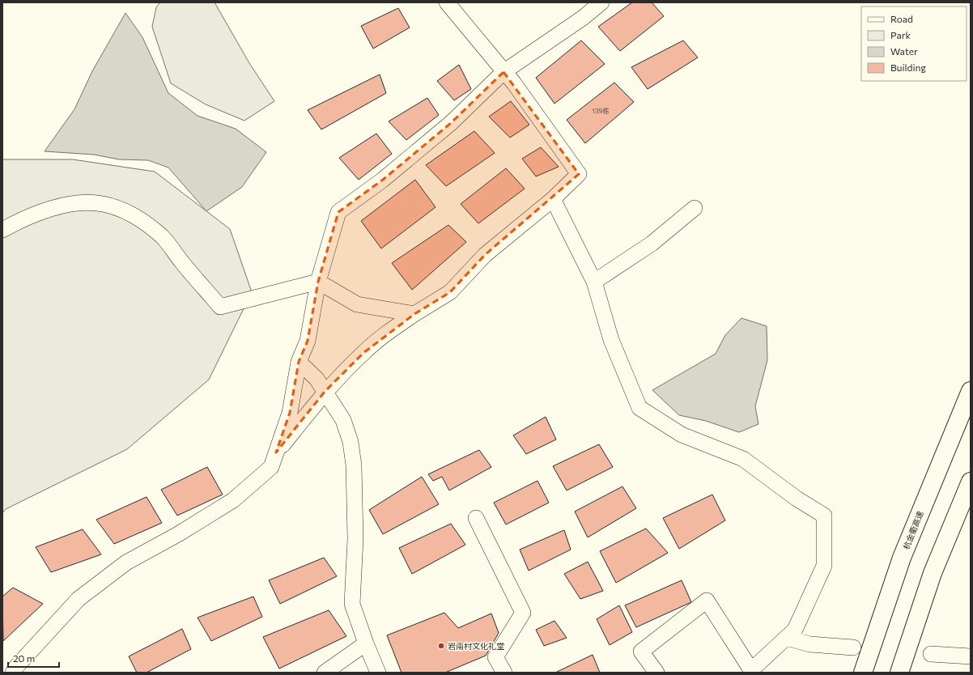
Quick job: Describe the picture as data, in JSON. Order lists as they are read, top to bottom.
{
  "streets": {
    "highway": ["杭金衢高速"]
  },
  "places": ["岩南村文化礼堂"],
  "house_numbers": ["139栋"],
  "legend": [
    "Road",
    "Park",
    "Water",
    "Building"
  ],
  "scale_bar": "20 m"
}
